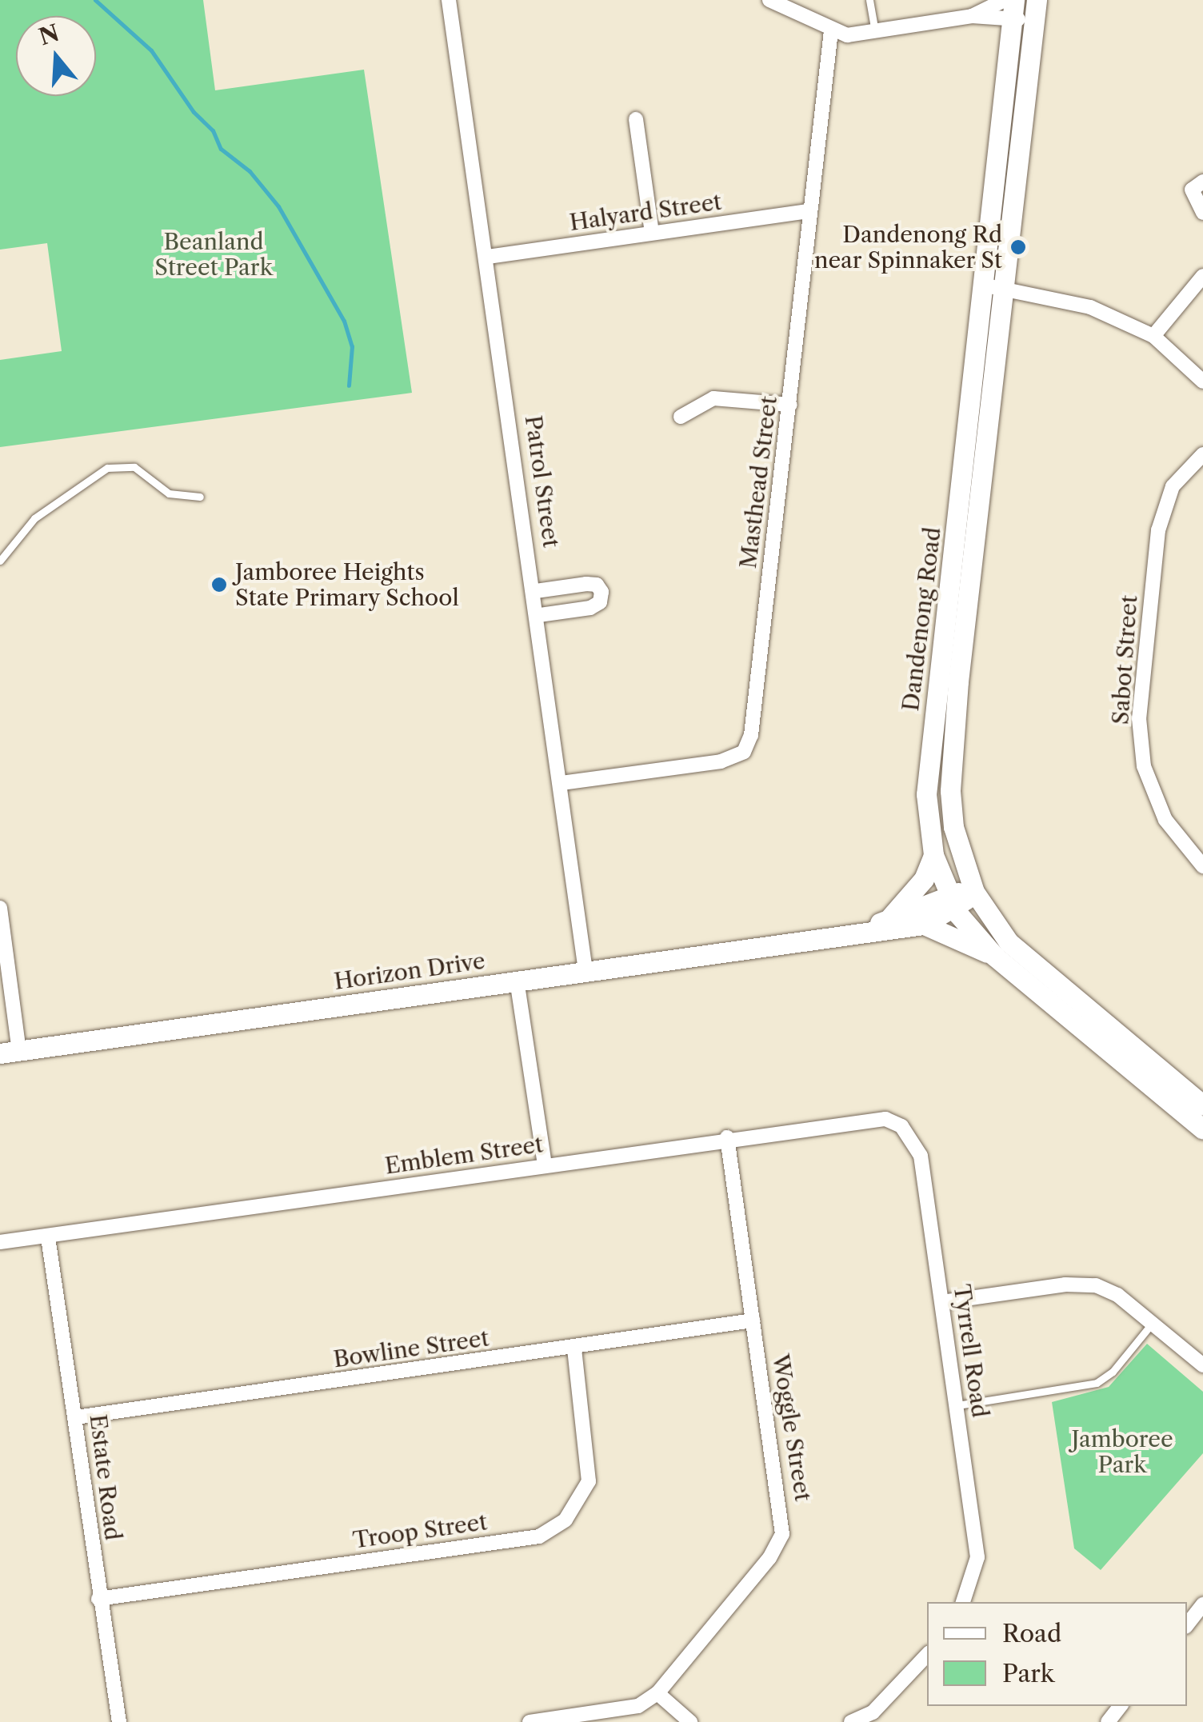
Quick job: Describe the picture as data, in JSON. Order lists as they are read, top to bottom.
{
  "streets": {
    "main road": ["Dandenong Road", "Horizon Drive"],
    "street": [
      "Halyard Street",
      "Patrol Street",
      "Masthead Street",
      "Sabot Street",
      "Emblem Street",
      "Bowline Street",
      "Tyrrell Road",
      "Woggle Street",
      "Estate Road",
      "Troop Street"
    ]
  },
  "crossings": [
    ["Halyard Street", "Patrol Street"],
    ["Halyard Street", "Masthead Street"],
    ["Patrol Street", "Masthead Street"],
    ["Patrol Street", "Horizon Drive"],
    ["Dandenong Road", "Horizon Drive"],
    ["Emblem Street", "Tyrrell Road"],
    ["Emblem Street", "Woggle Street"],
    ["Emblem Street", "Estate Road"],
    ["Bowline Street", "Woggle Street"],
    ["Bowline Street", "Estate Road"],
    ["Bowline Street", "Troop Street"],
    ["Estate Road", "Troop Street"]
  ],
  "parks": ["Beanland Street Park", "Jamboree Park"],
  "places": ["Dandenong Rd near Spinnaker St", "Jamboree Heights State Primary School"],
  "legend": ["Road", "Park"],
  "north": "top"
}
